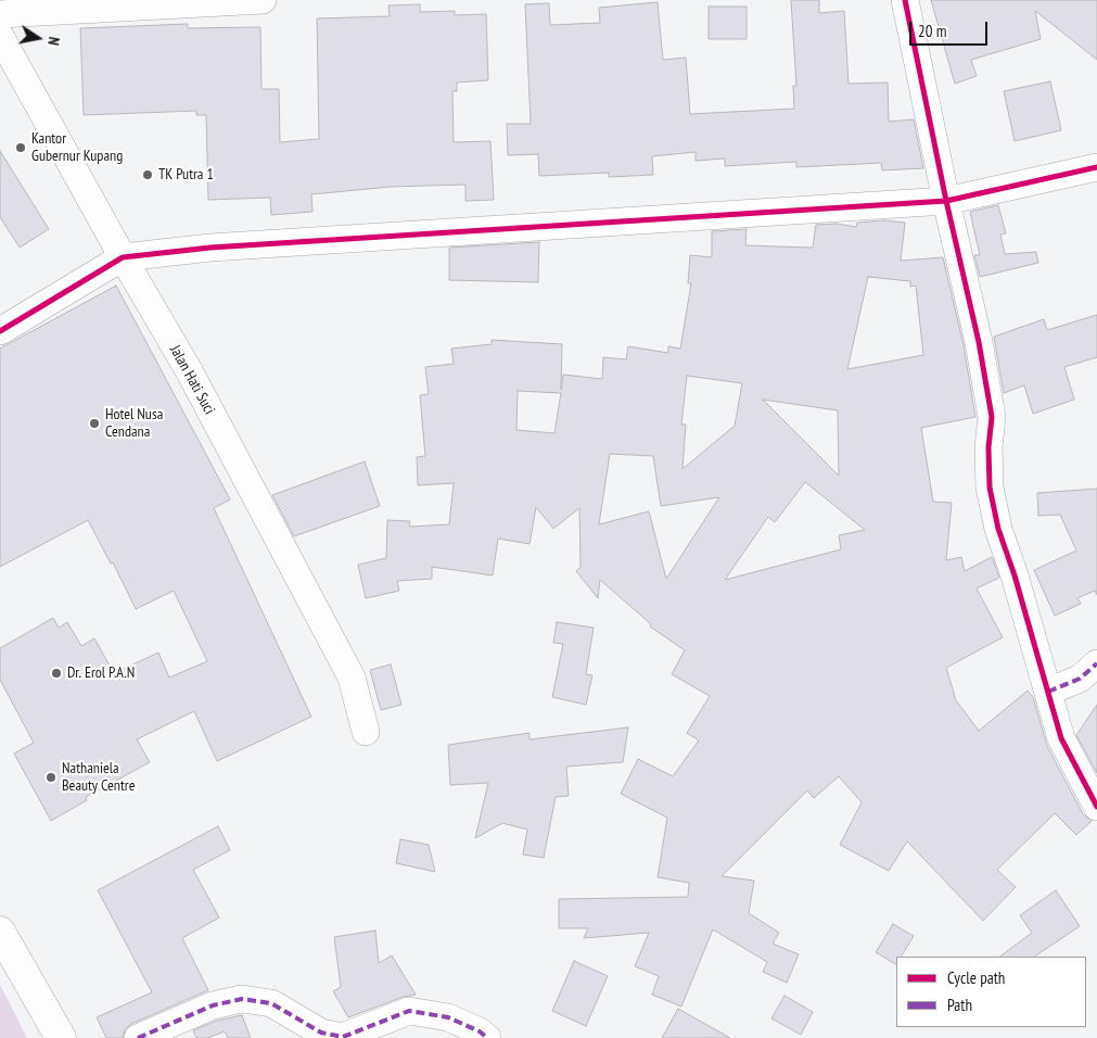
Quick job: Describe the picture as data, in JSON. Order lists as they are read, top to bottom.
{
  "streets": {
    "street": ["Jalan Hati Suci"]
  },
  "places": [
    "Kantor Gubernur Kupang",
    "TK Putra 1",
    "Hotel Nusa Cendana",
    "Dr. Erol P.A.N",
    "Nathaniela Beauty Centre"
  ],
  "legend": ["Cycle path", "Path"],
  "scale_bar": "20 m",
  "north": "right"
}
